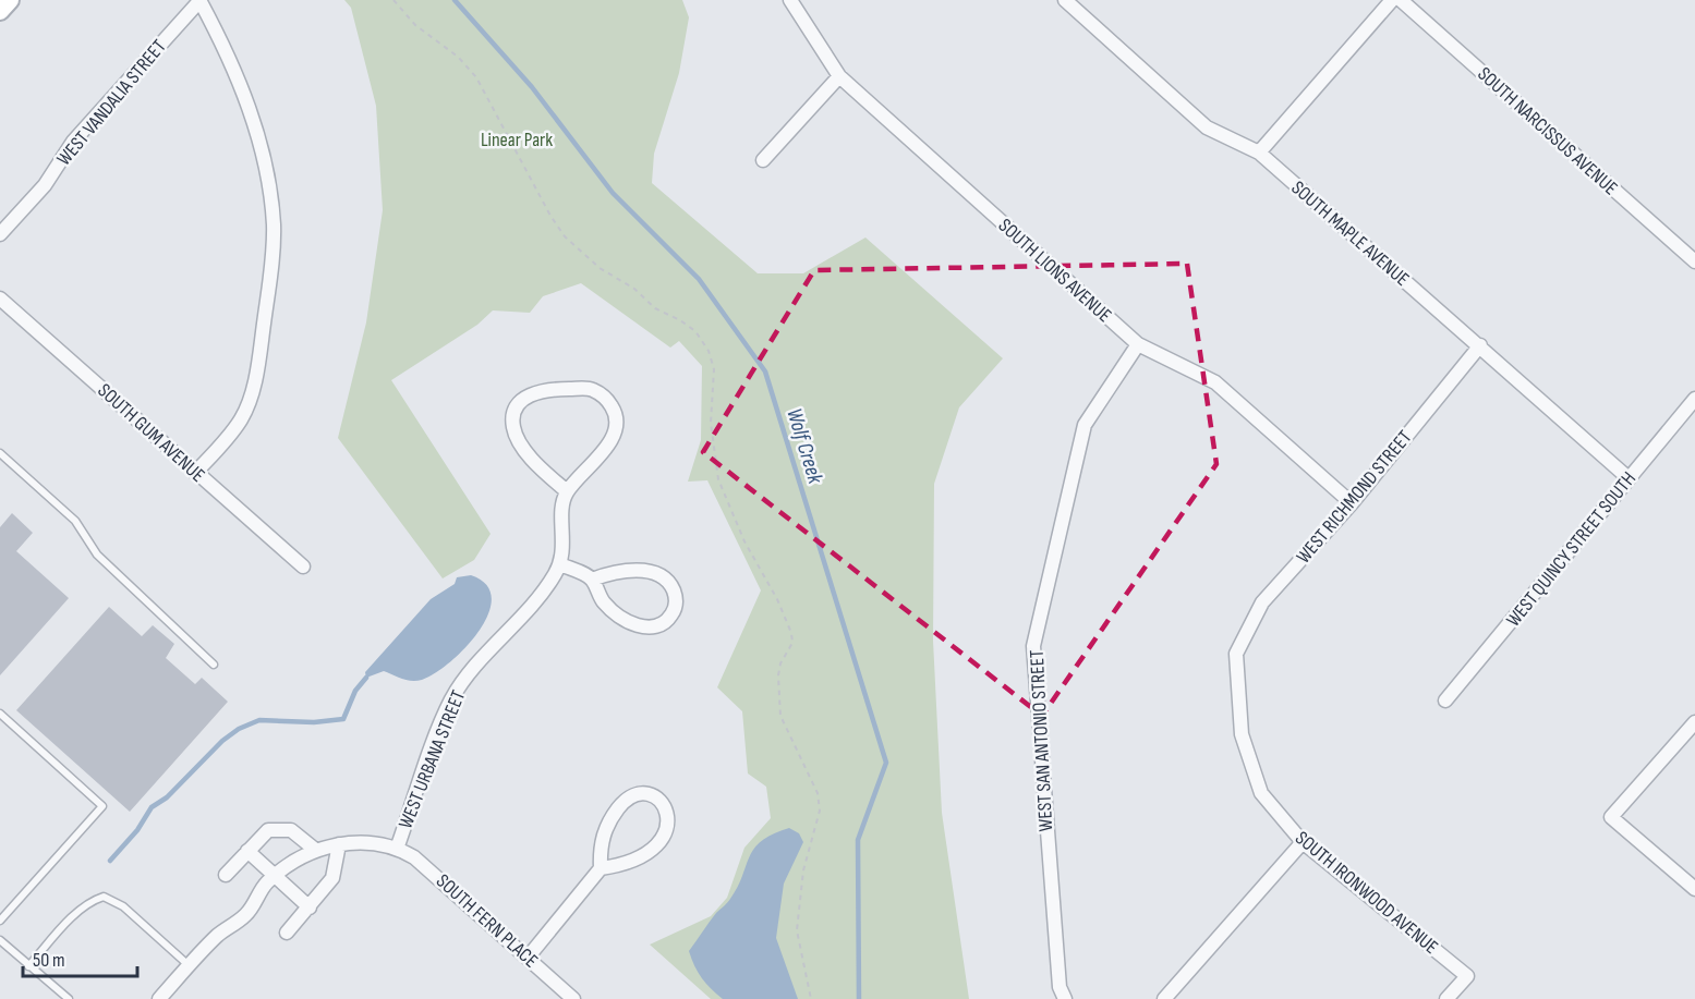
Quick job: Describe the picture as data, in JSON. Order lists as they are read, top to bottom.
{
  "streets": {
    "street": [
      "WEST VANDALIA STREET",
      "SOUTH NARCISSUS AVENUE",
      "SOUTH MAPLE AVENUE",
      "SOUTH LIONS AVENUE",
      "SOUTH GUM AVENUE",
      "WEST RICHMOND STREET",
      "WEST QUINCY STREET SOUTH",
      "WEST SAN ANTONIO STREET",
      "WEST URBANA STREET",
      "SOUTH IRONWOOD AVENUE",
      "SOUTH FERN PLACE"
    ]
  },
  "crossings": [
    ["SOUTH MAPLE AVENUE", "WEST RICHMOND STREET"],
    ["SOUTH MAPLE AVENUE", "WEST QUINCY STREET SOUTH"],
    ["SOUTH LIONS AVENUE", "WEST RICHMOND STREET"],
    ["SOUTH LIONS AVENUE", "WEST SAN ANTONIO STREET"],
    ["WEST RICHMOND STREET", "SOUTH IRONWOOD AVENUE"],
    ["WEST URBANA STREET", "SOUTH FERN PLACE"]
  ],
  "water": ["Wolf Creek"],
  "parks": ["Linear Park"],
  "scale_bar": "50 m"
}
